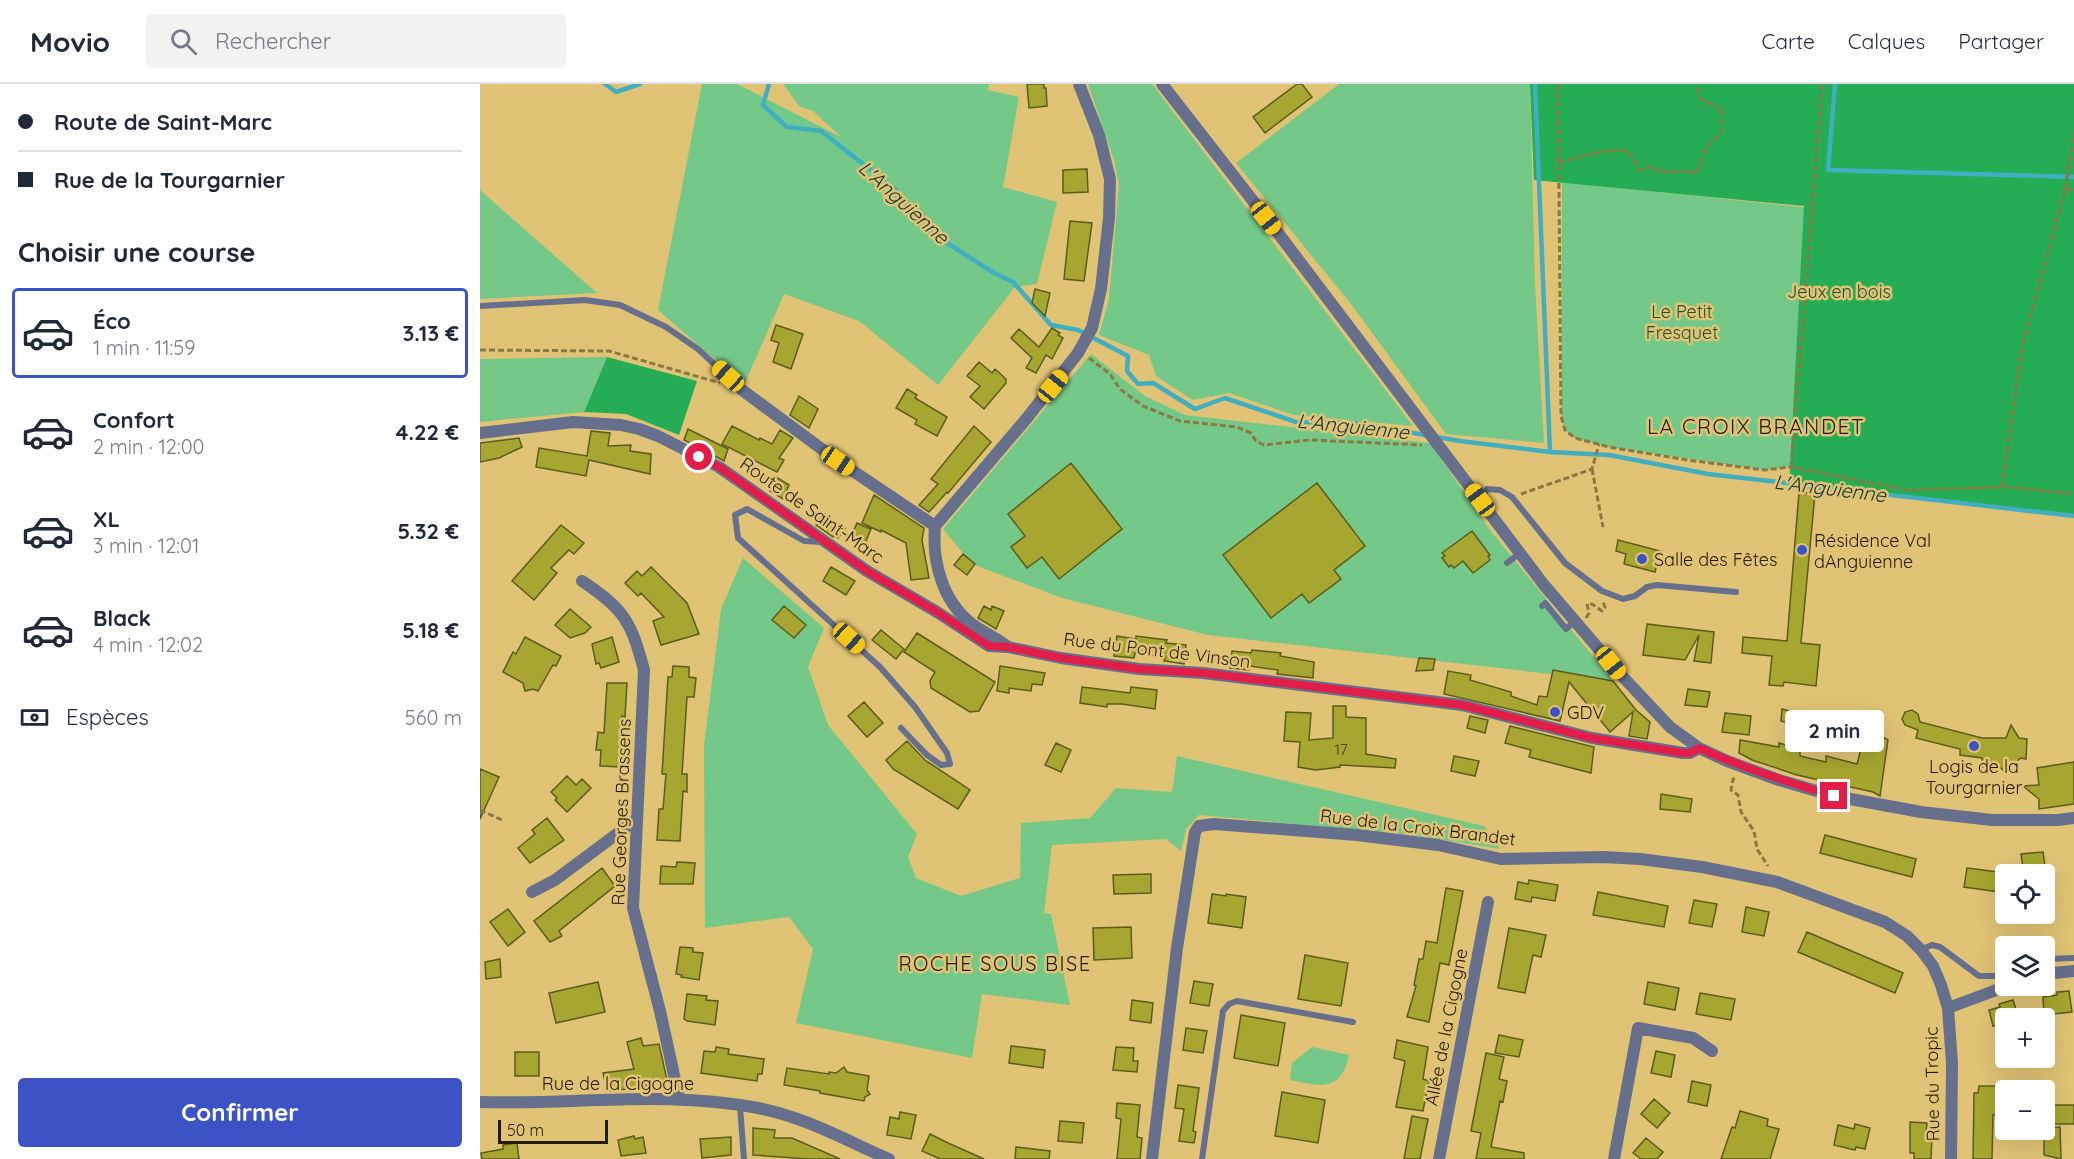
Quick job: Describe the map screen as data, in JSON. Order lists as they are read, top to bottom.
{
  "streets": {
    "street": [
      "Route de Saint-Marc",
      "Rue du Pont de Vinson",
      "Rue Georges Brassens",
      "Rue de la Croix Brandet",
      "Allée de la Cigogne",
      "Rue de la Cigogne",
      "Rue du Tropic"
    ]
  },
  "crossings": [
    ["Route de Saint-Marc", "Rue du Pont de Vinson"],
    ["Rue Georges Brassens", "Rue de la Cigogne"],
    ["Rue de la Croix Brandet", "Rue du Tropic"]
  ],
  "districts": ["LA CROIX BRANDET", "ROCHE SOUS BISE"],
  "water": ["L'Anguienne"],
  "parks": ["Jeux en bois", "Le Petit Fresquet"],
  "places": [
    "Résidence Val dAnguienne",
    "Salle des Fêtes",
    "GDV",
    "Logis de la Tourgarnier"
  ],
  "house_numbers": ["17"],
  "scale_bar": "50 m",
  "page": {
    "header": "Movio",
    "search": "Rechercher",
    "nav": ["Carte", "Calques", "Partager"],
    "banner": ["Route de Saint-Marc", "Rue de la Tourgarnier"],
    "heading": "Choisir une course",
    "list": [
      {
        "name": "Éco",
        "note": "1 min · 11:59",
        "value": "3.13 €"
      },
      {
        "name": "Confort",
        "note": "2 min · 12:00",
        "value": "4.22 €"
      },
      {
        "name": "XL",
        "note": "3 min · 12:01",
        "value": "5.32 €"
      },
      {
        "name": "Black",
        "note": "4 min · 12:02",
        "value": "5.18 €"
      }
    ],
    "pay": ["Espèces", "560 m"],
    "bubble": "2 min",
    "map_buttons": ["+", "−"],
    "buttons": "Confirmer",
    "scale": "50 m"
  }
}
